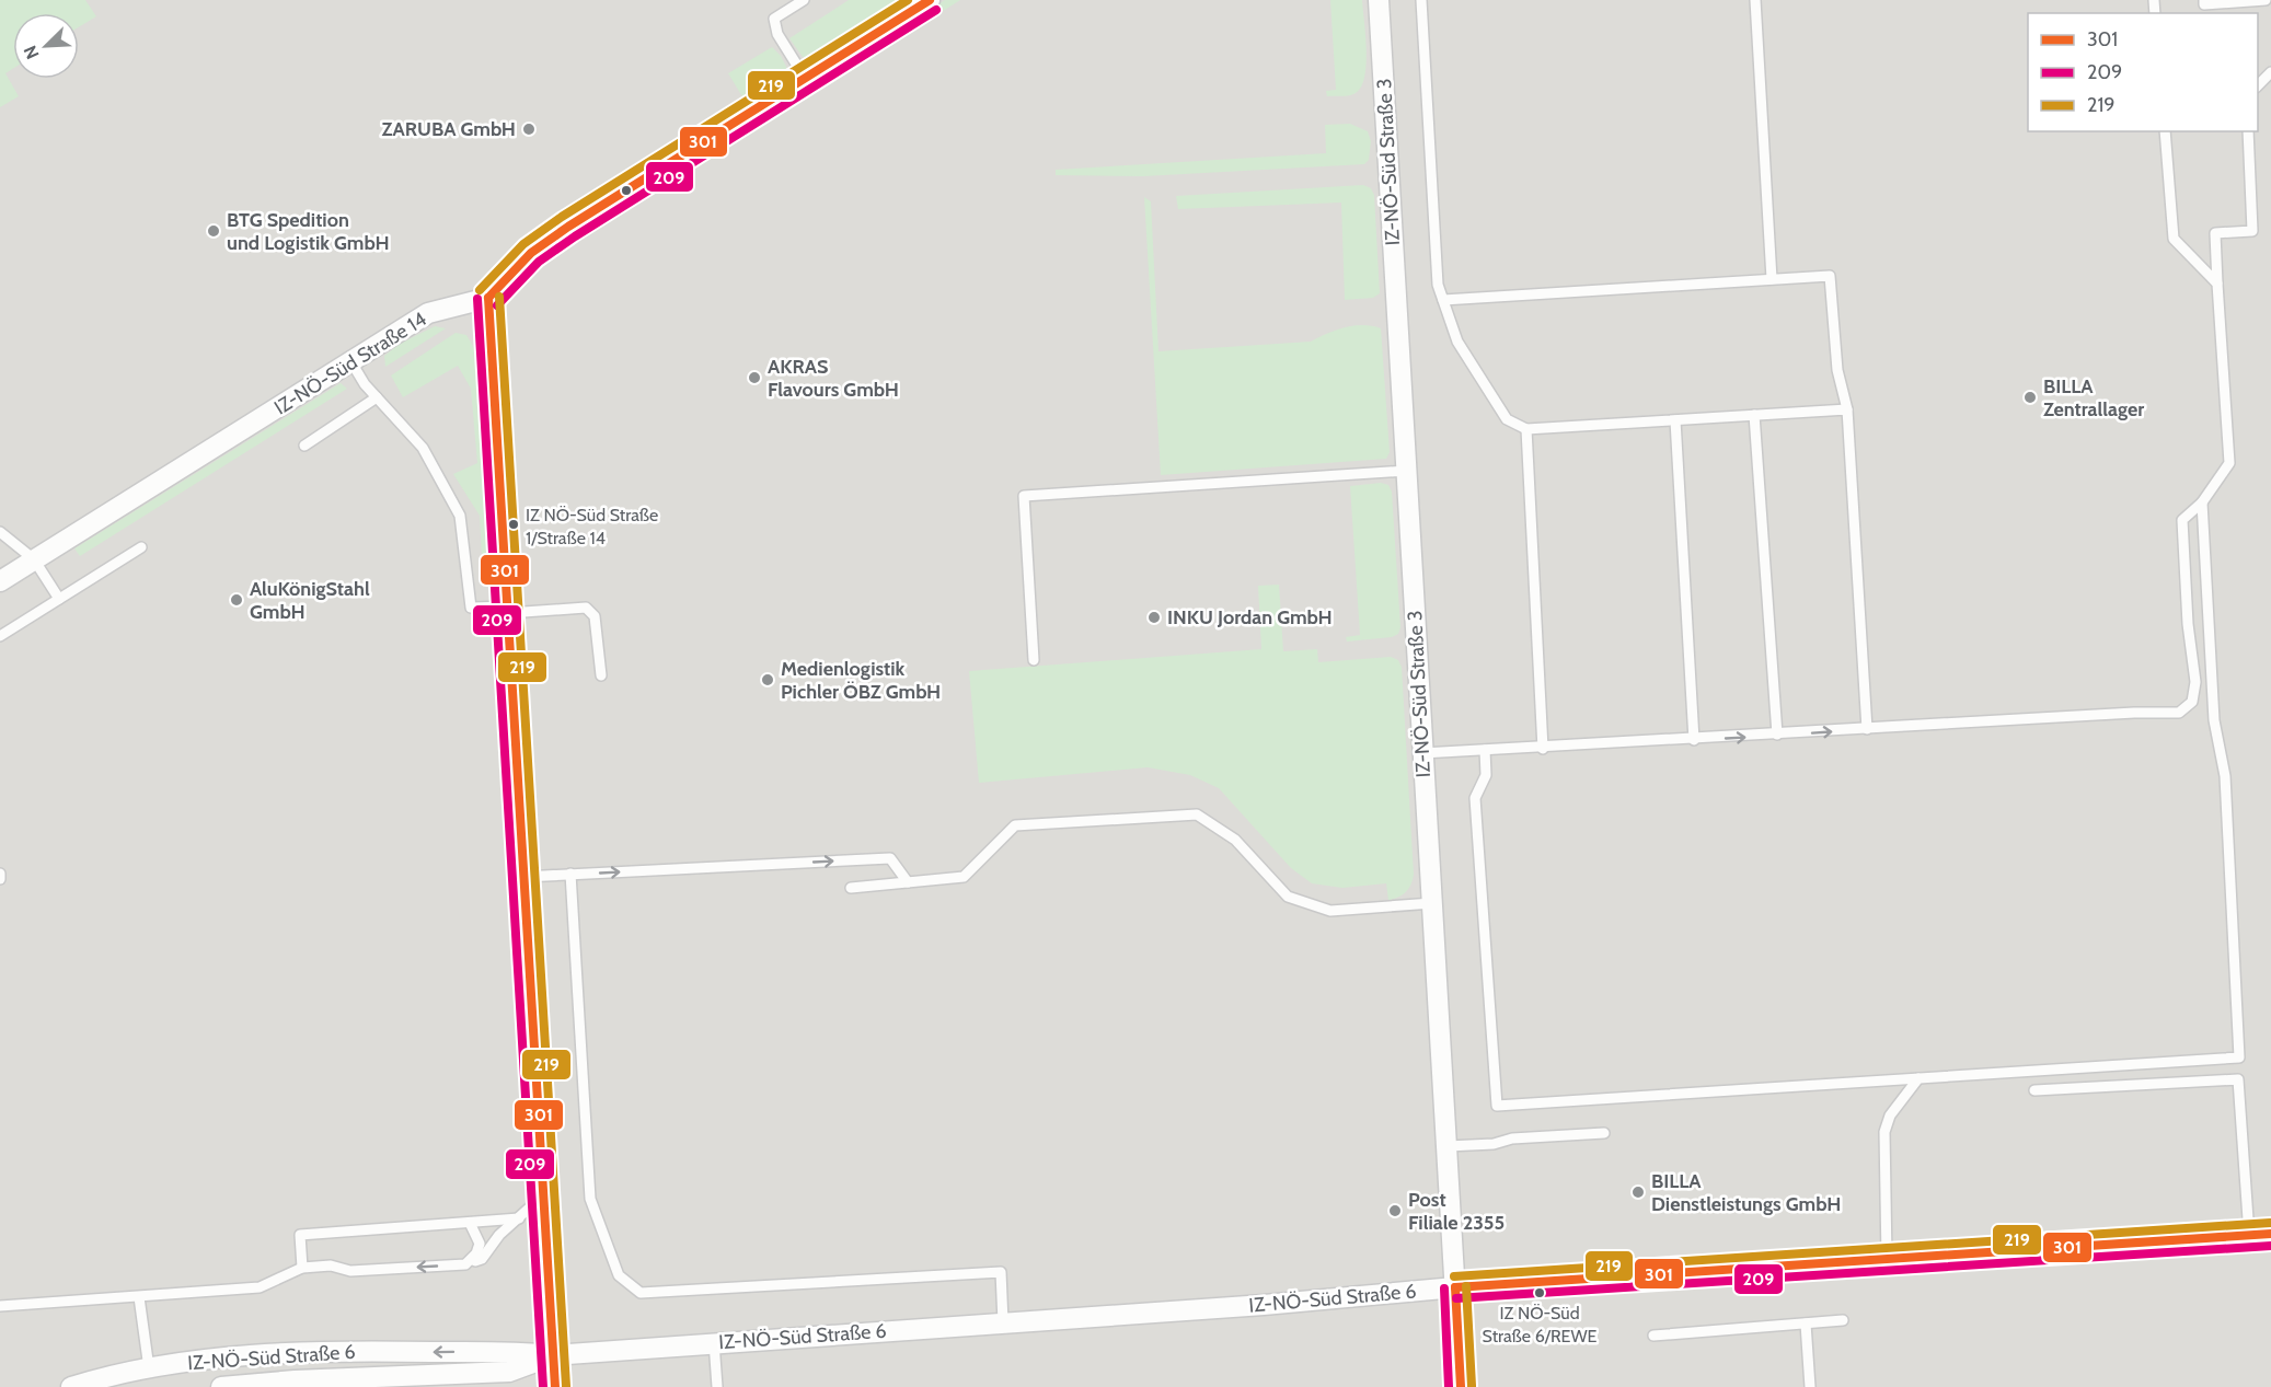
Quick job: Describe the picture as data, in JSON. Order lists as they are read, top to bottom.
{
  "streets": {
    "street": ["IZ-NÖ-Süd Straße 3", "IZ-NÖ-Süd Straße 14", "IZ-NÖ-Süd Straße 6"]
  },
  "crossings": [
    ["IZ-NÖ-Süd Straße 3", "IZ-NÖ-Süd Straße 6"]
  ],
  "places": [
    "ZARUBA GmbH",
    "BTG Spedition und Logistik GmbH",
    "AKRAS Flavours GmbH",
    "BILLA Zentrallager",
    "IZ NÖ-Süd Straße 1/Straße 14",
    "AluKönigStahl GmbH",
    "INKU Jordan GmbH",
    "Medienlogistik Pichler ÖBZ GmbH",
    "BILLA Dienstleistungs GmbH",
    "Post Filiale 2355",
    "IZ NÖ-Süd Straße 6/REWE"
  ],
  "lines": ["transit line 301", "transit line 219", "transit line 209"],
  "legend": ["301", "209", "219"],
  "north": "bottom left"
}
